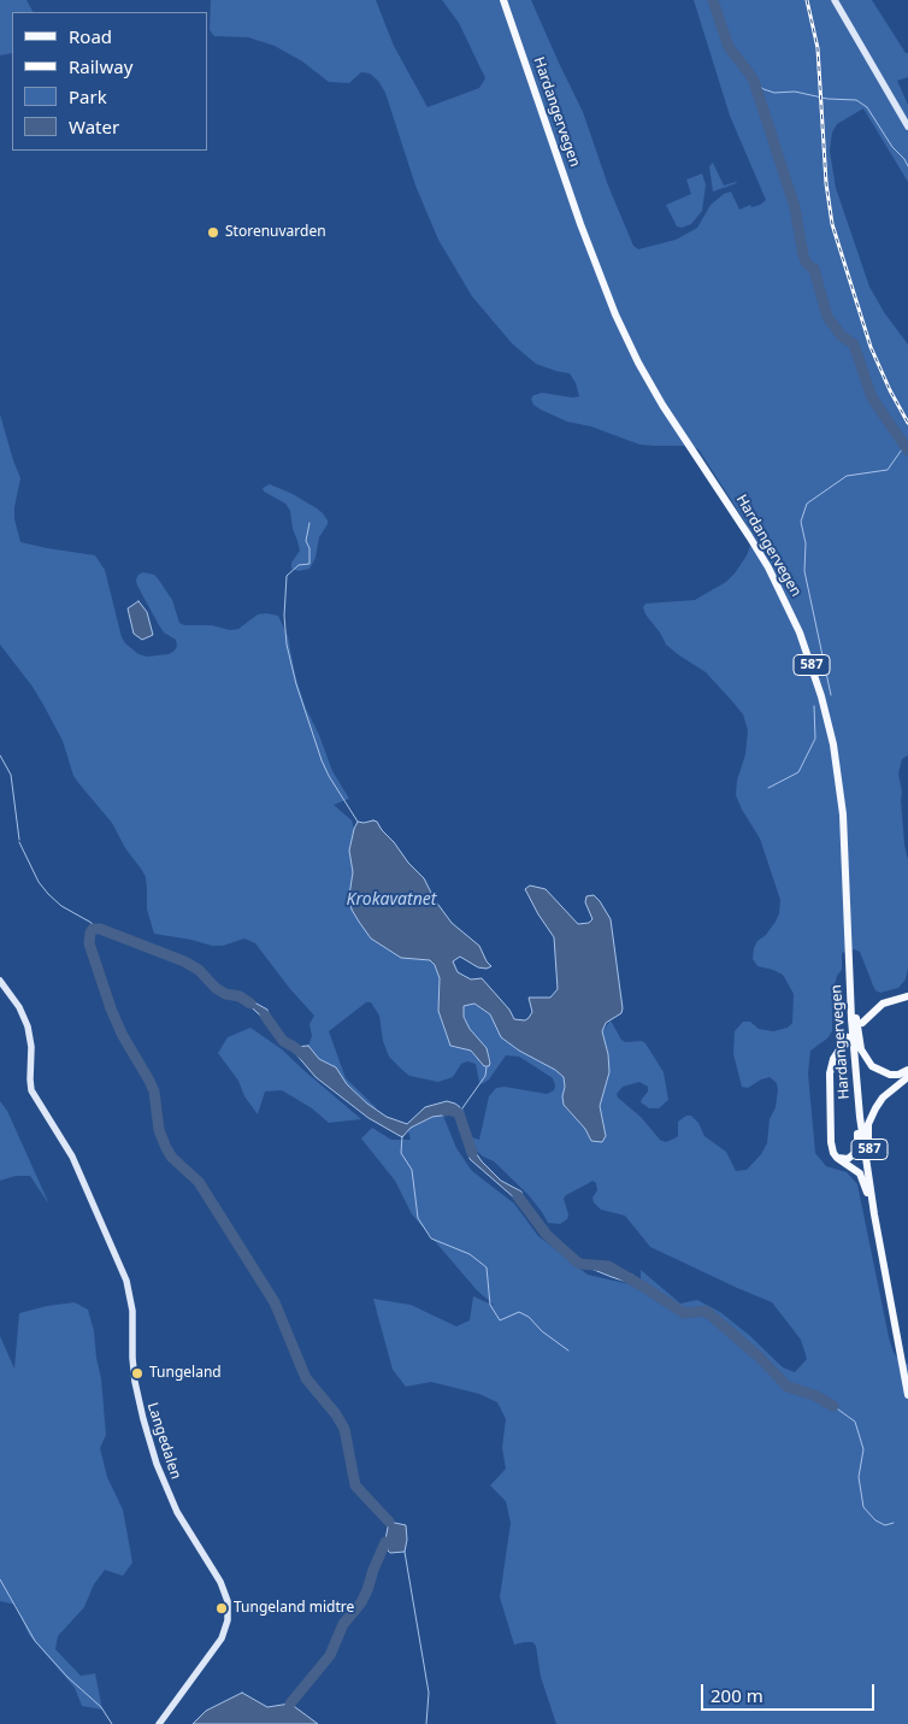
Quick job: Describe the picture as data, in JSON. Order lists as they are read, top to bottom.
{
  "streets": {
    "main road": ["Hardangervegen", "587", "Langedalen"]
  },
  "crossings": [
    ["Hardangervegen", "587"]
  ],
  "water": ["Krokavatnet"],
  "places": ["Storenuvarden", "Tungeland", "Tungeland midtre"],
  "legend": [
    "Road",
    "Railway",
    "Park",
    "Water"
  ],
  "scale_bar": "200 m"
}
